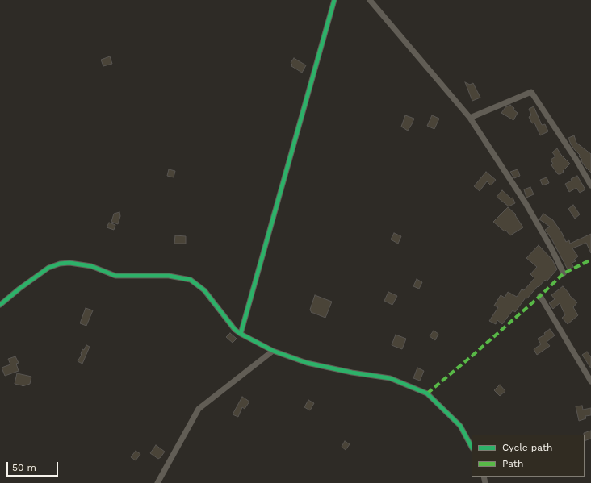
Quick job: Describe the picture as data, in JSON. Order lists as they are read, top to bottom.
{
  "legend": ["Cycle path", "Path"],
  "scale_bar": "50 m"
}
